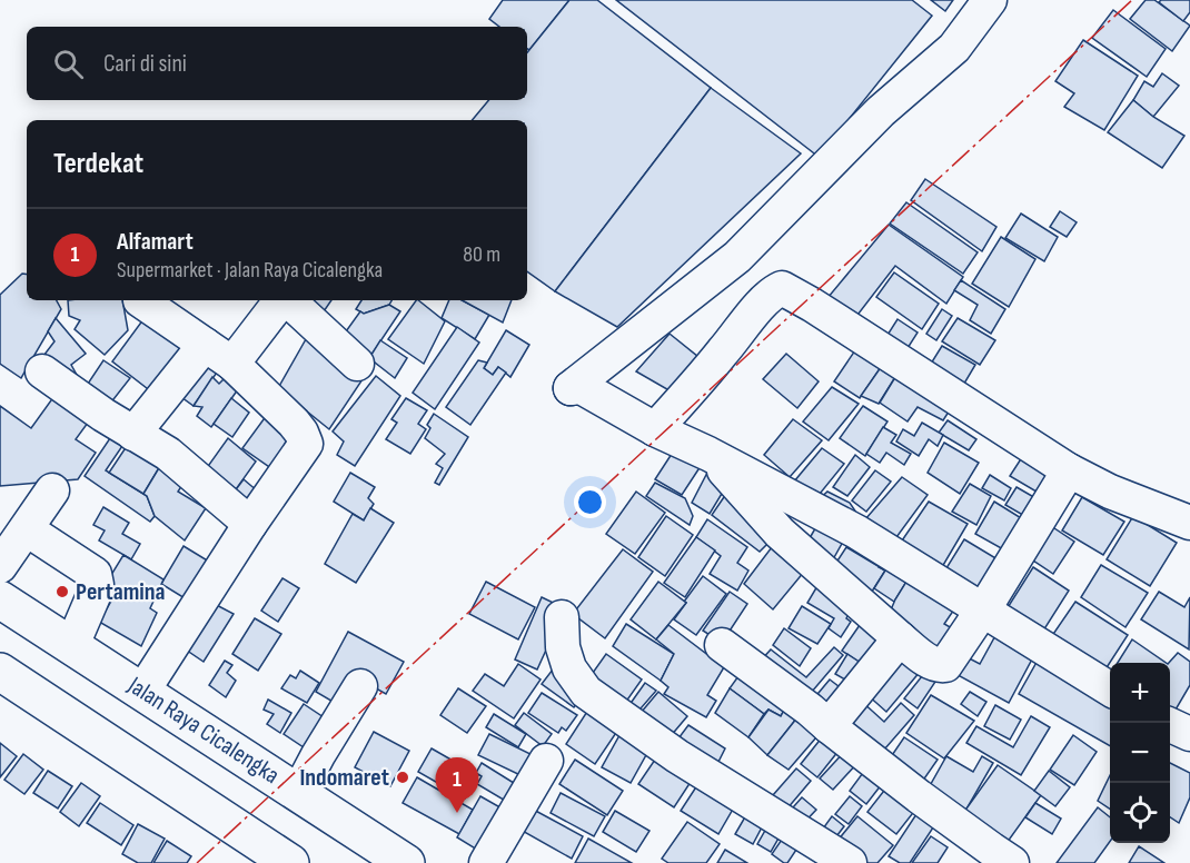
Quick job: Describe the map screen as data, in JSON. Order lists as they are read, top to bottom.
{
  "streets": {
    "highway": ["Jalan Raya Cicalengka"]
  },
  "places": ["Pertamina", "Indomaret"],
  "page": {
    "search": "Cari di sini",
    "heading": "Terdekat",
    "list": [
      {
        "mark": "1",
        "name": "Alfamart",
        "note": "Supermarket · Jalan Raya Cicalengka",
        "value": "80 m"
      }
    ],
    "map_buttons": ["+", "−"],
    "pins": "1"
  }
}
